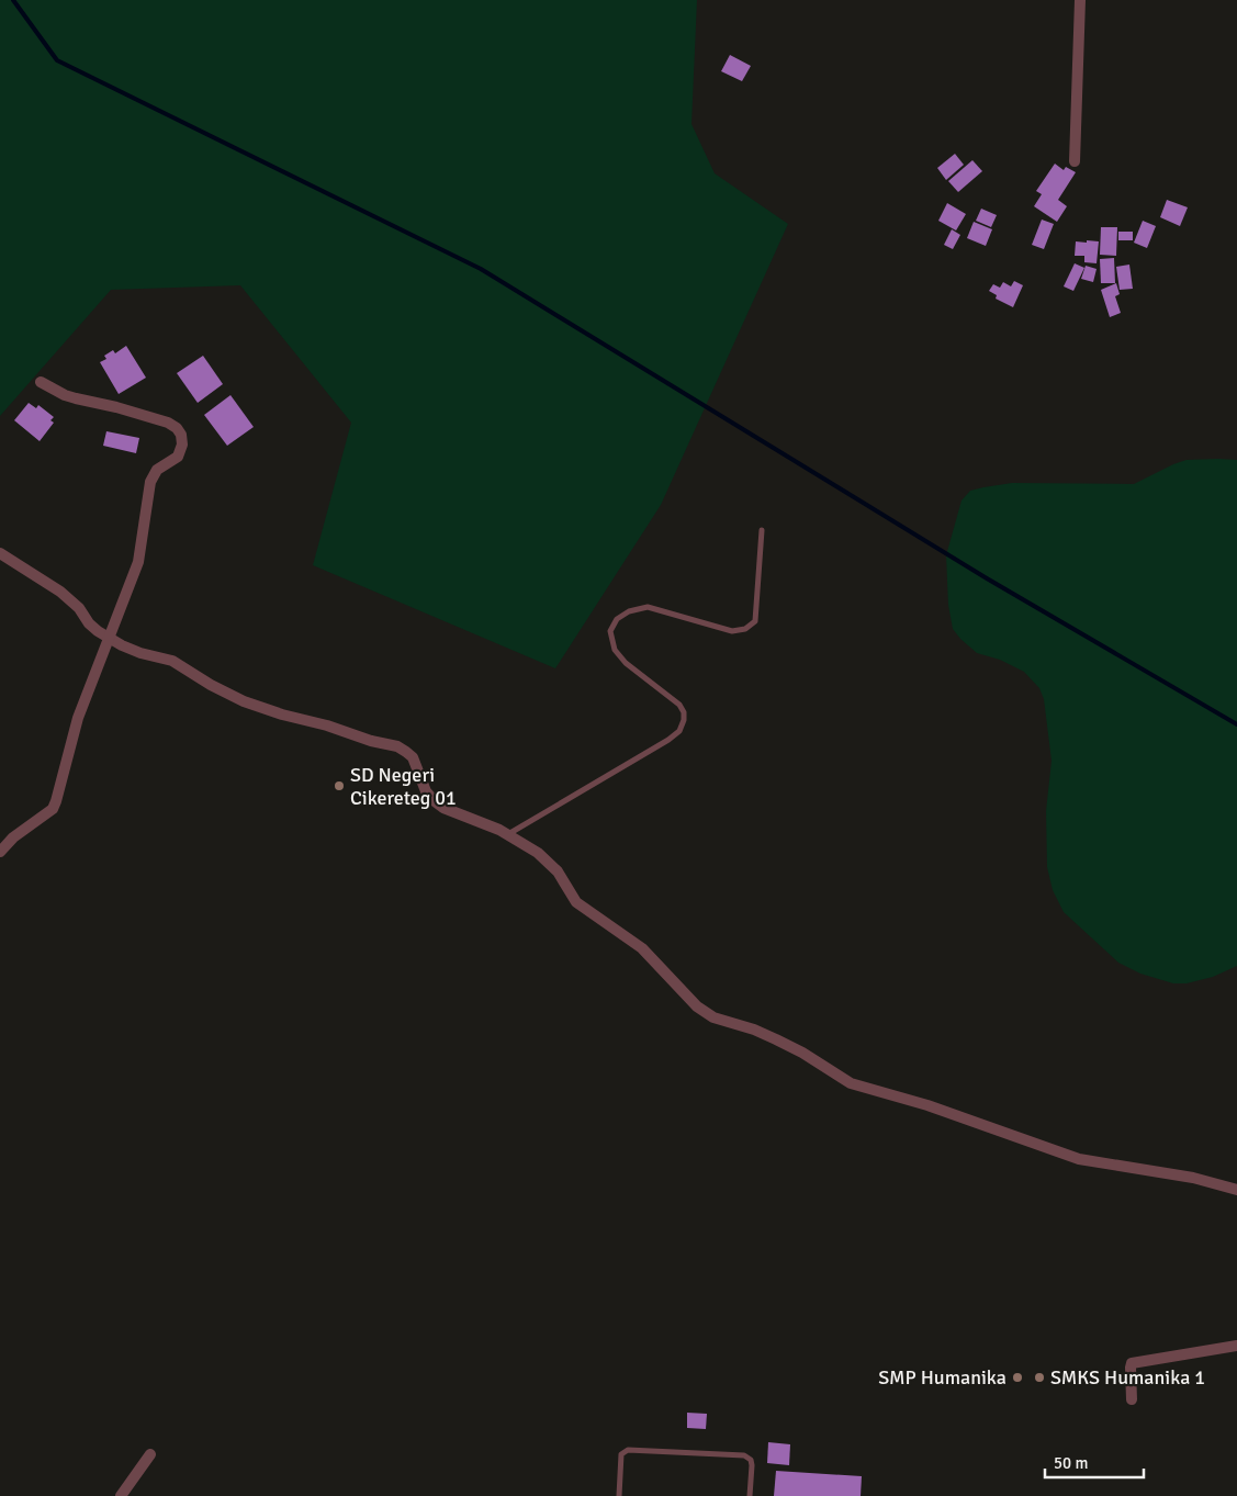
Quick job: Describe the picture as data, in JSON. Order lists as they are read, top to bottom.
{
  "places": ["SD Negeri Cikereteg 01", "SMP Humanika", "SMKS Humanika 1"],
  "scale_bar": "50 m"
}
